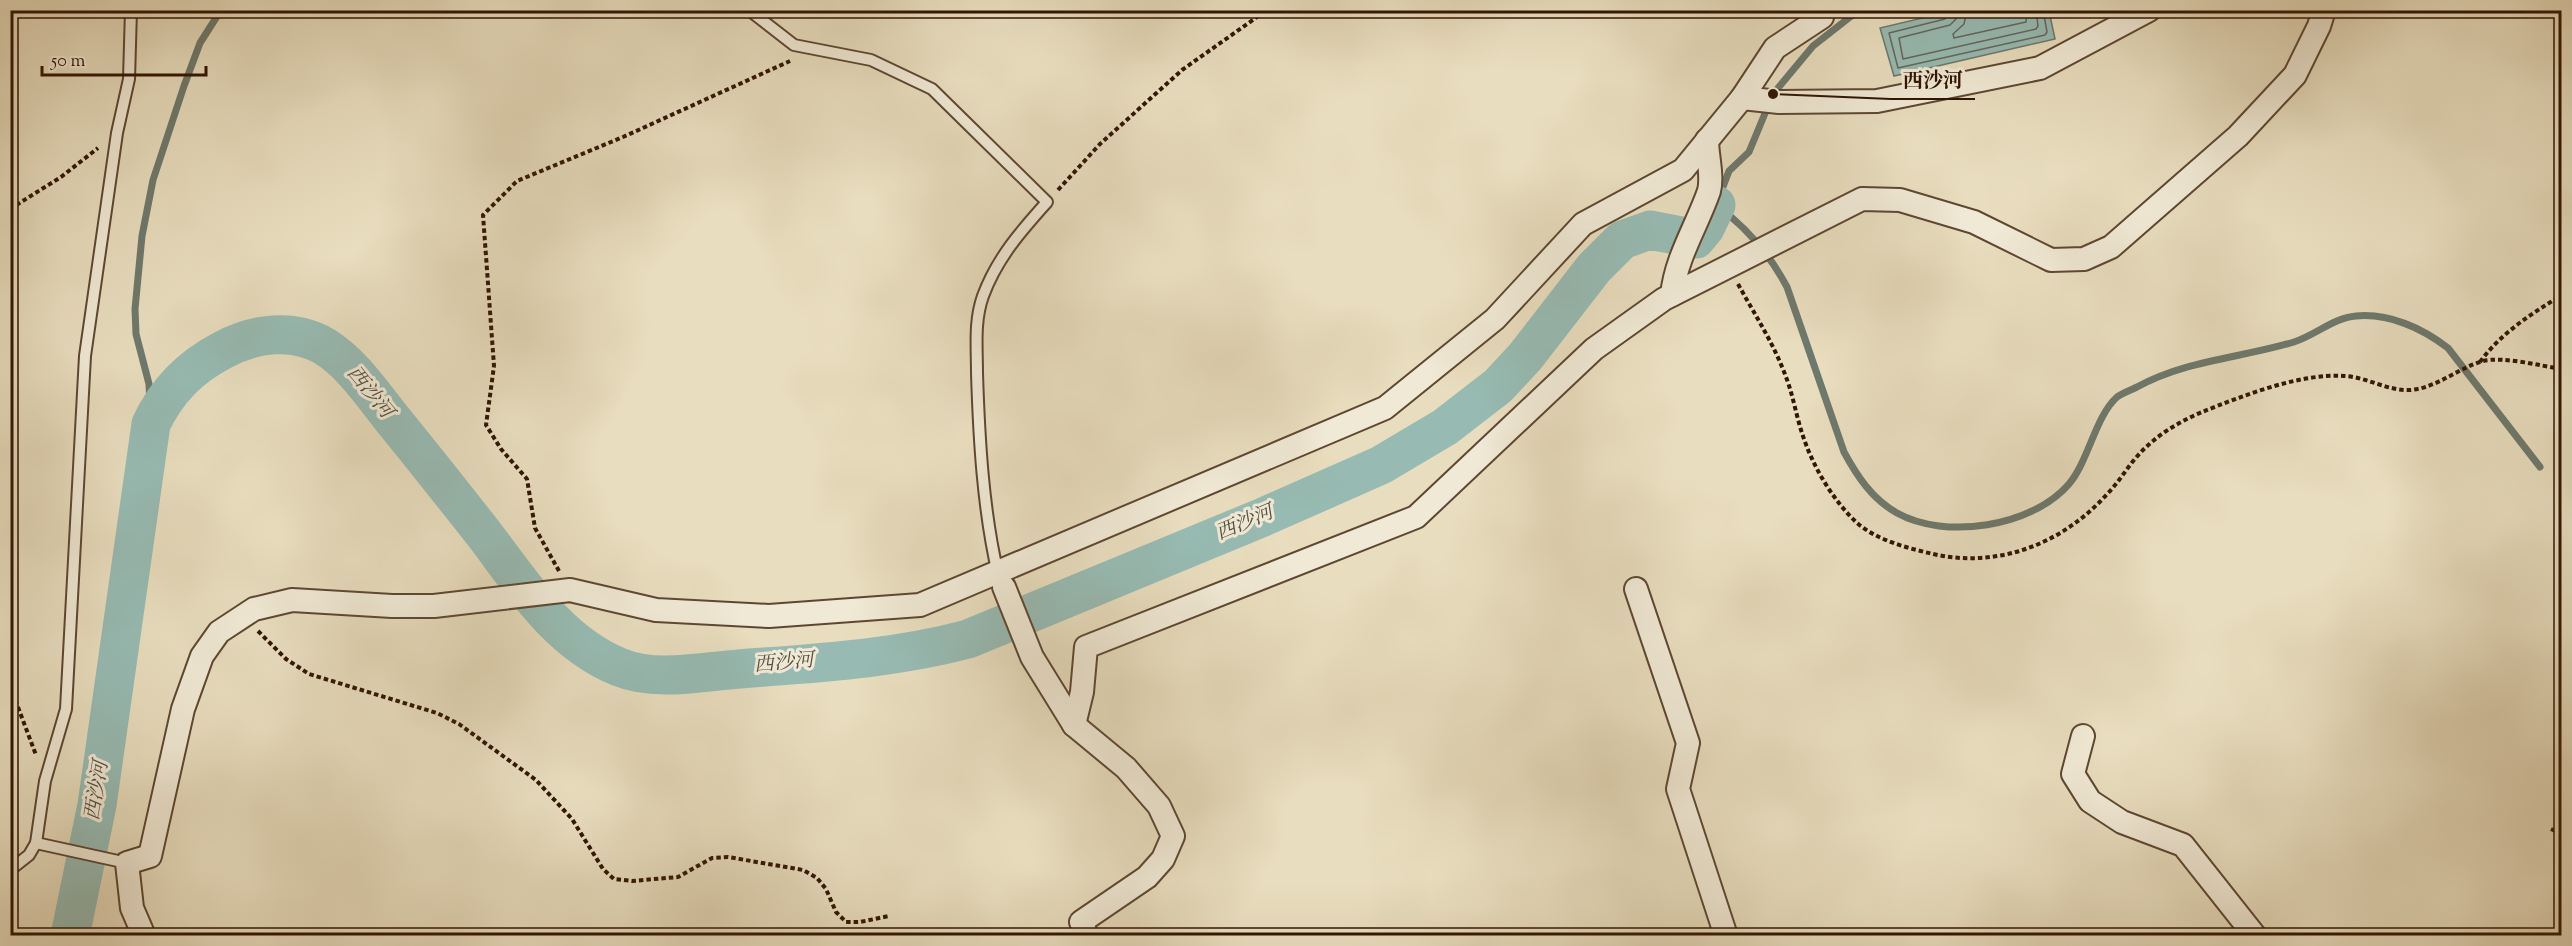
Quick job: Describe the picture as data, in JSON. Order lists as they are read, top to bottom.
{
  "water": ["西沙河"],
  "places": ["西沙河"],
  "scale_bar": "50 m"
}
